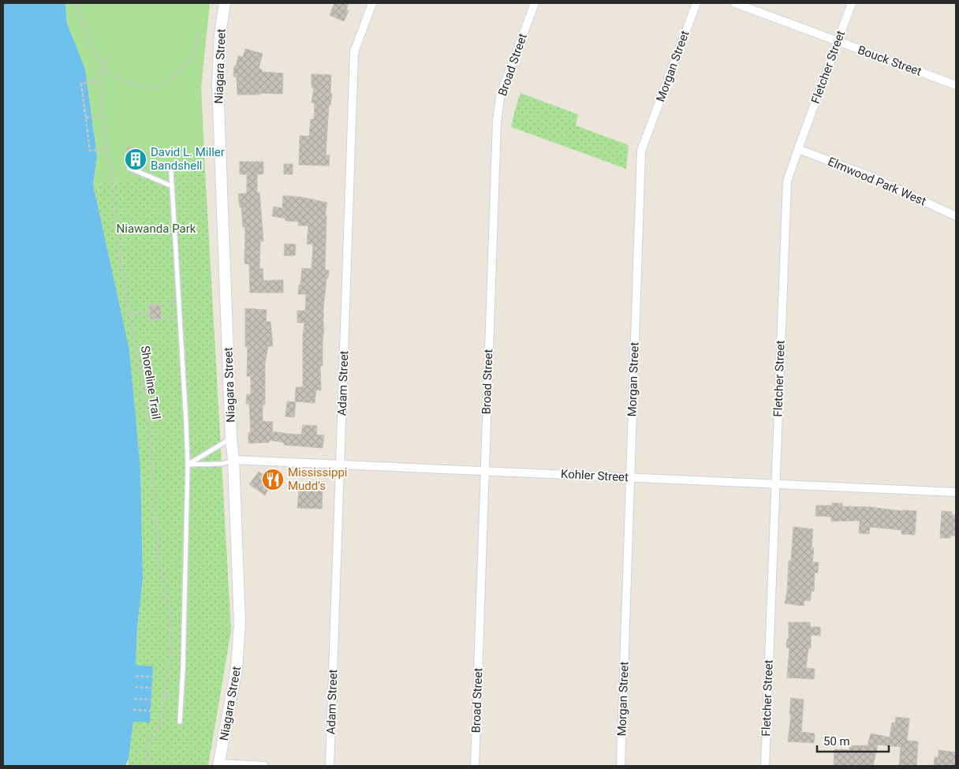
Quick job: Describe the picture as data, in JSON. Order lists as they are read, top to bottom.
{
  "streets": {
    "main road": ["Niagara Street"],
    "street": [
      "Bouck Street",
      "Broad Street",
      "Morgan Street",
      "Fletcher Street",
      "Elmwood Park West",
      "Adam Street",
      "Kohler Street"
    ],
    "path": ["Shoreline Trail"]
  },
  "crossings": [
    ["Bouck Street", "Fletcher Street"],
    ["Broad Street", "Kohler Street"],
    ["Niagara Street", "Kohler Street"],
    ["Morgan Street", "Kohler Street"],
    ["Fletcher Street", "Elmwood Park West"],
    ["Fletcher Street", "Kohler Street"],
    ["Adam Street", "Kohler Street"]
  ],
  "parks": ["Niawanda Park"],
  "places": {
    "building": ["David L. Miller Bandshell"],
    "restaurant": ["Mississippi Mudd's"]
  },
  "scale_bar": "50 m"
}
